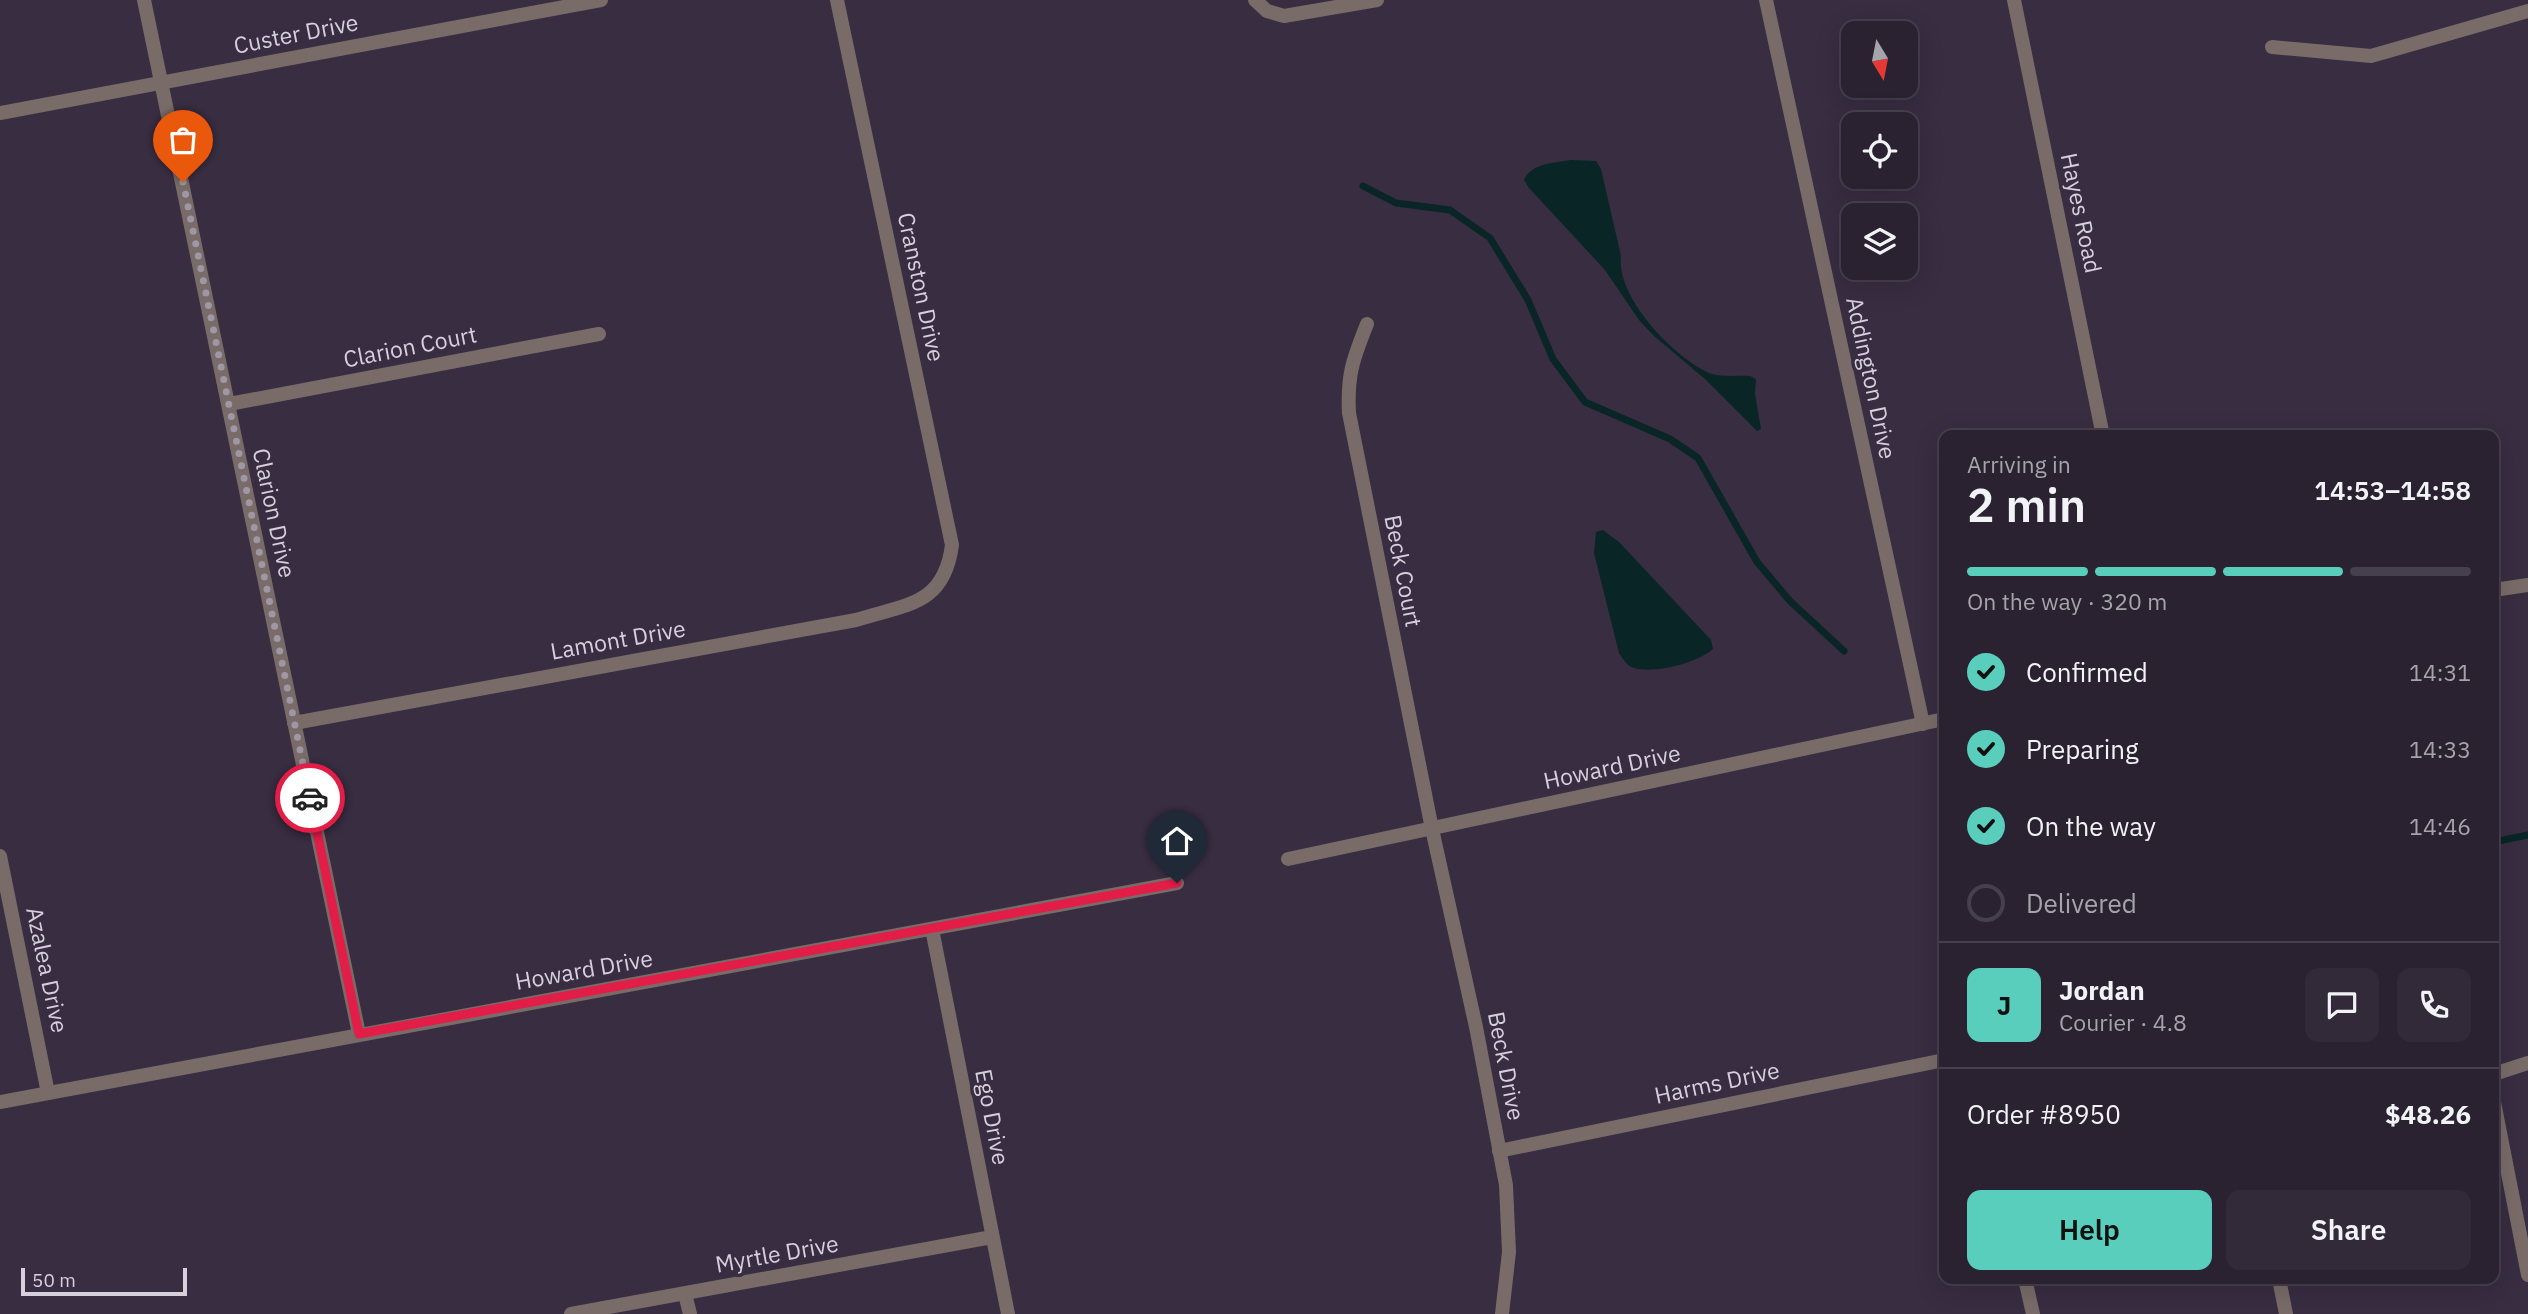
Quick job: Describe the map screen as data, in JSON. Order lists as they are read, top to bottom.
{
  "streets": {
    "street": [
      "Custer Drive",
      "Hayes Road",
      "Cranston Drive",
      "Clarion Court",
      "Addington Drive",
      "Clarion Drive",
      "Beck Court",
      "Lamont Drive",
      "Howard Drive",
      "Azalea Drive",
      "Beck Drive",
      "Harms Drive",
      "Ego Drive",
      "Myrtle Drive"
    ]
  },
  "crossings": [
    ["Custer Drive", "Clarion Drive"],
    ["Cranston Drive", "Lamont Drive"],
    ["Clarion Court", "Clarion Drive"],
    ["Addington Drive", "Howard Drive"],
    ["Clarion Drive", "Lamont Drive"],
    ["Clarion Drive", "Howard Drive"],
    ["Beck Court", "Howard Drive"],
    ["Beck Court", "Beck Drive"],
    ["Howard Drive", "Azalea Drive"],
    ["Howard Drive", "Beck Drive"],
    ["Howard Drive", "Ego Drive"],
    ["Beck Drive", "Harms Drive"],
    ["Ego Drive", "Myrtle Drive"]
  ],
  "scale_bar": "50 m",
  "north": "bottom",
  "page": {
    "heading": ["2 min", "Arriving in", "14:53–14:58"],
    "panel": [
      "Jordan",
      "Courier · 4.8",
      "Order #8950",
      "$48.26"
    ],
    "bar": "On the way · 320 m",
    "list": [
      ["Confirmed", "14:31"],
      ["Preparing", "14:33"],
      ["On the way", "14:46"],
      "Delivered"
    ],
    "round": "J",
    "buttons": ["Help", "Share"],
    "scale": "50 m"
  }
}
